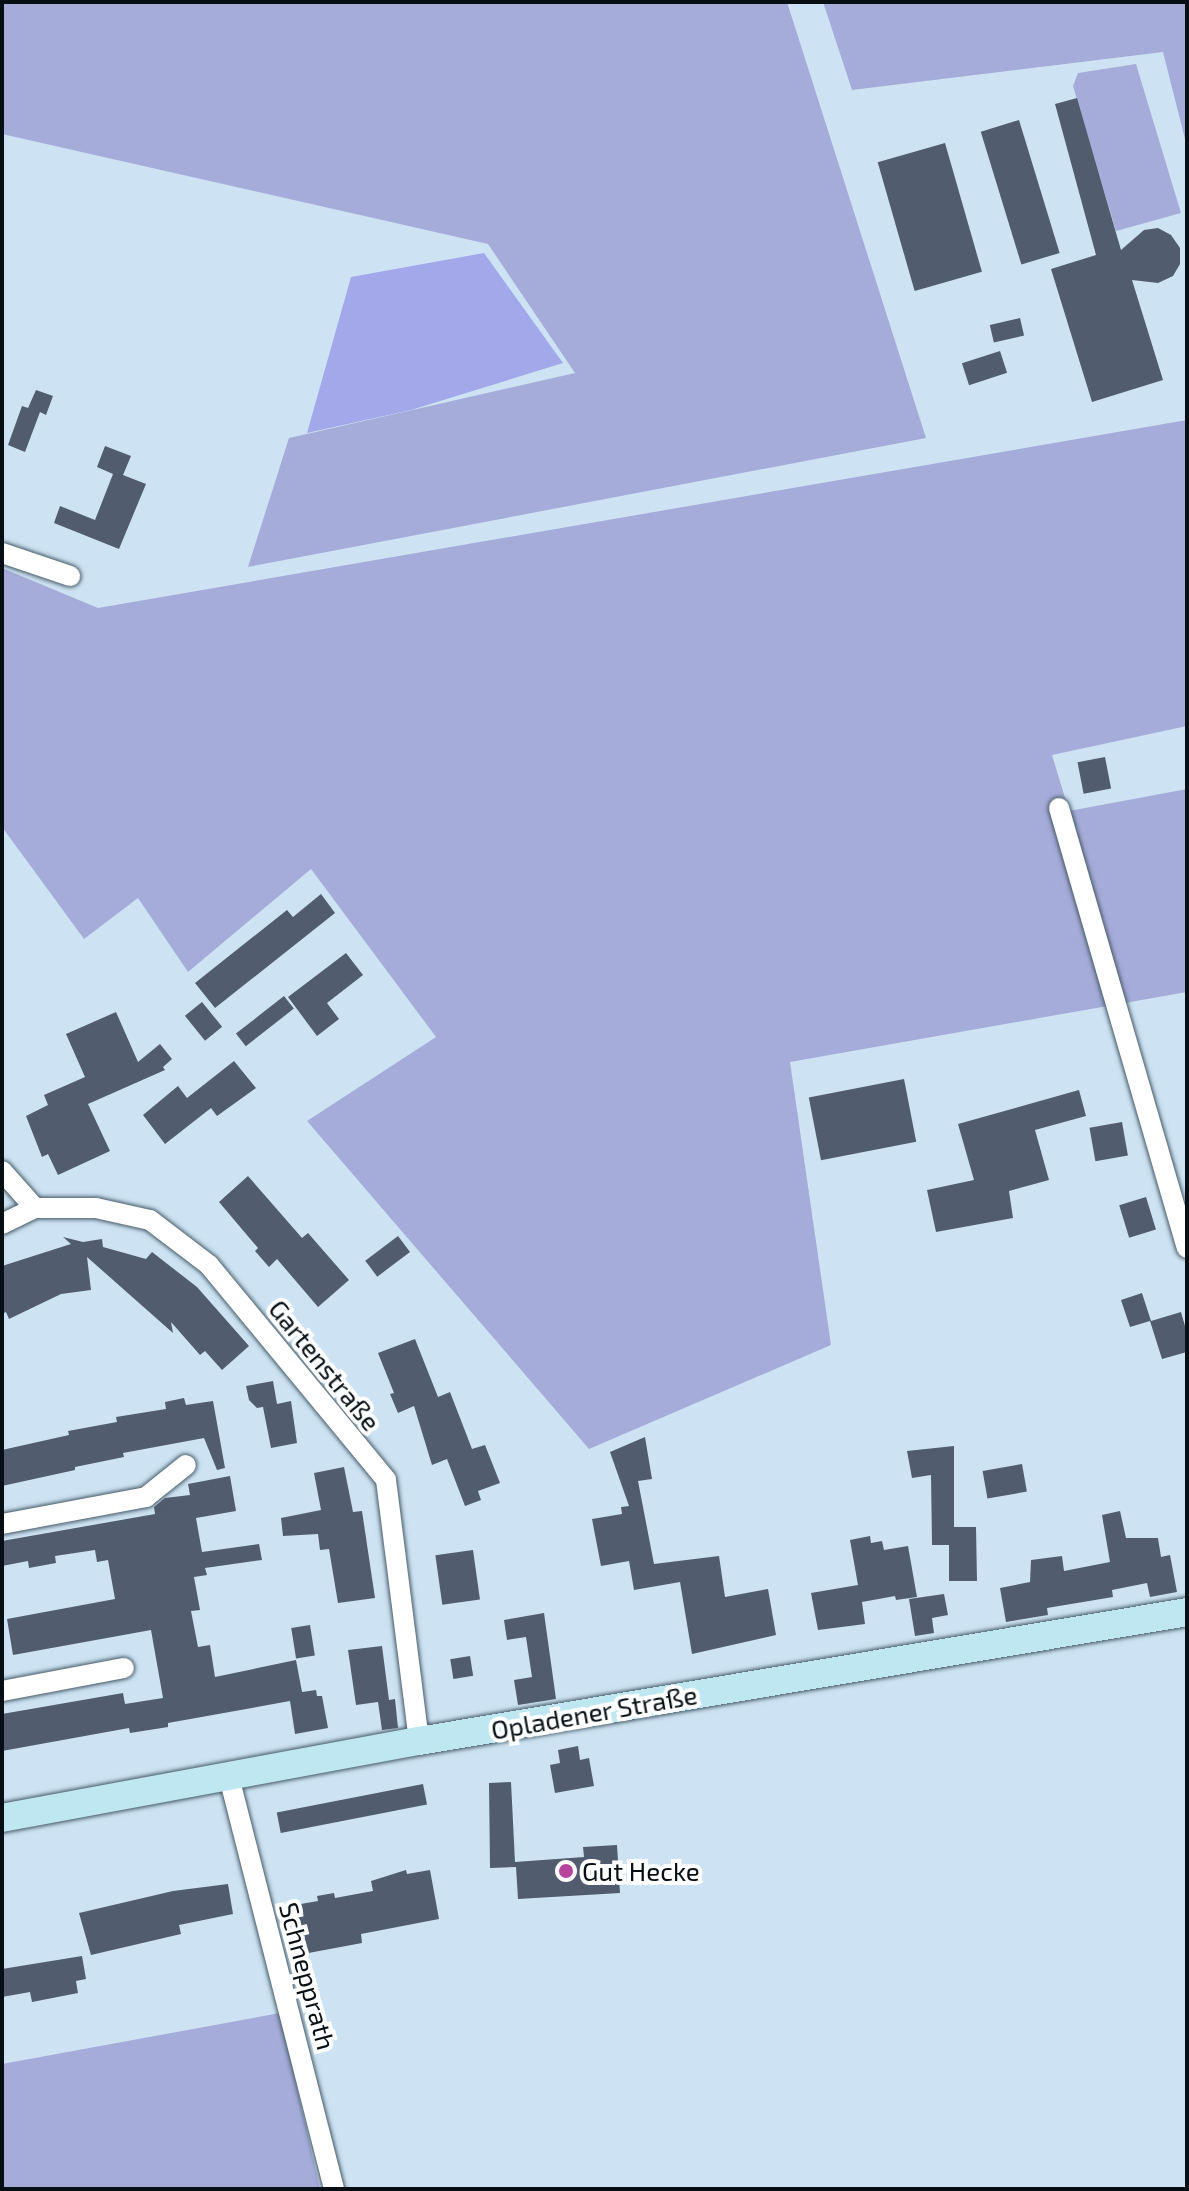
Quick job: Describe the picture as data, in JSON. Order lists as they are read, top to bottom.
{
  "streets": {
    "main road": ["Opladener Straße"],
    "street": ["Gartenstraße", "Schnepprath"]
  },
  "crossings": [
    ["Gartenstraße", "Opladener Straße"],
    ["Opladener Straße", "Schnepprath"]
  ],
  "places": ["Gut Hecke"]
}
